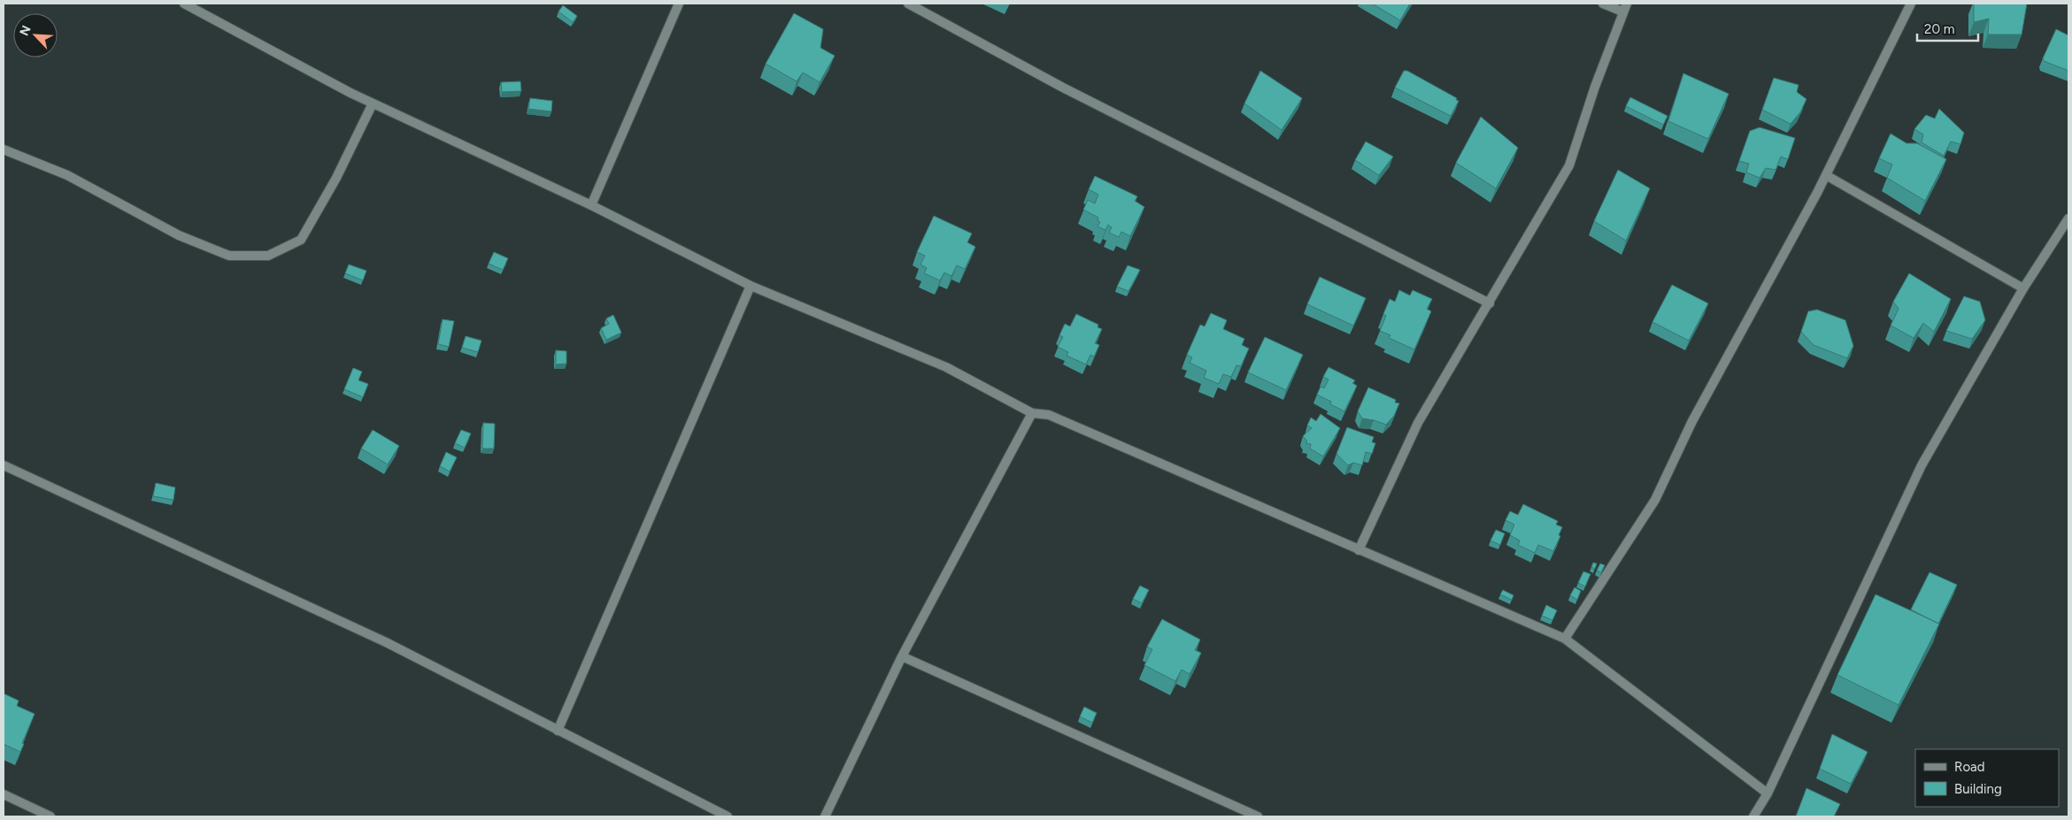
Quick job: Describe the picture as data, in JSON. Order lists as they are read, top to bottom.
{
  "legend": ["Road", "Building"],
  "scale_bar": "20 m",
  "north": "top left"
}
